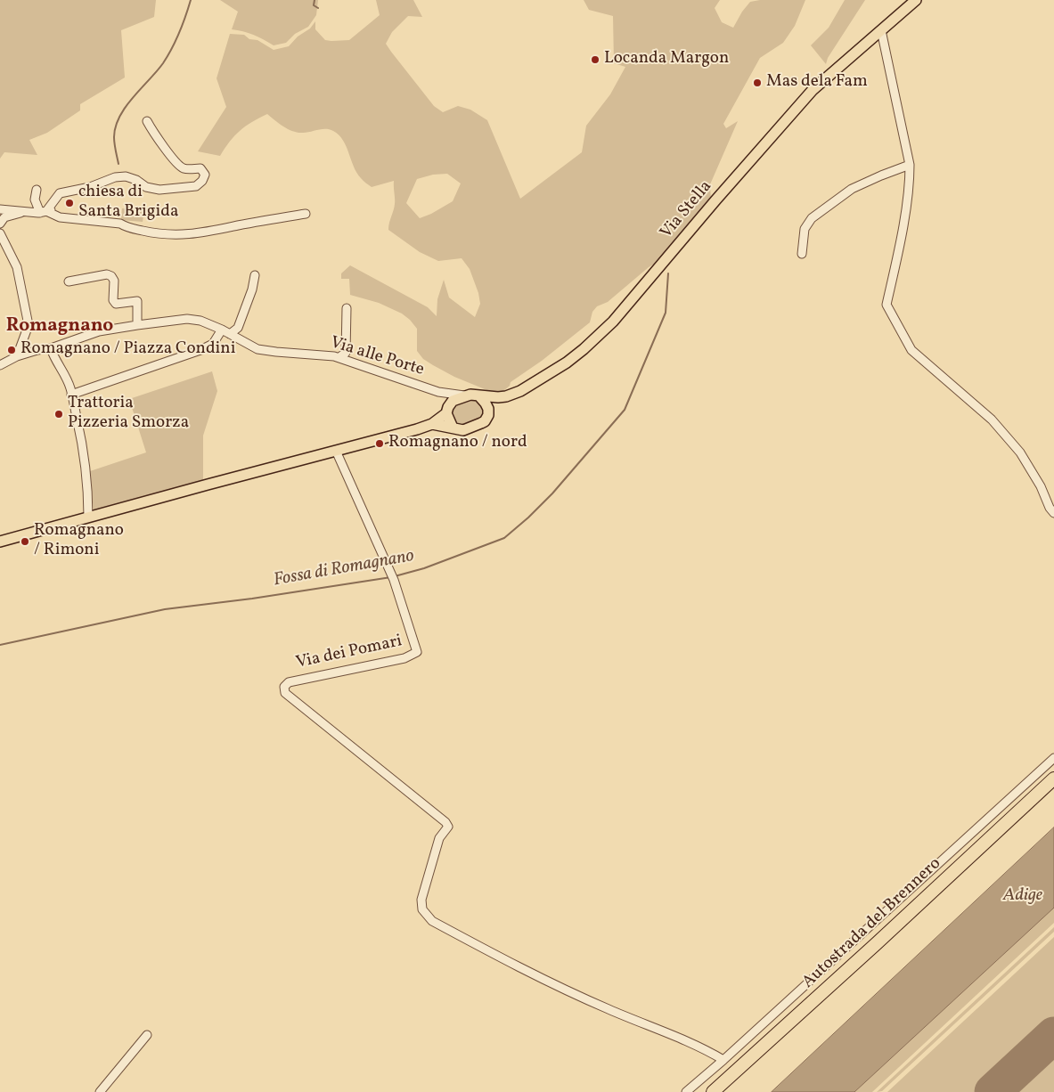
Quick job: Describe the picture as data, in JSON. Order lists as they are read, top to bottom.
{
  "streets": {
    "highway": ["Autostrada del Brennero"],
    "main road": ["Via Stella"],
    "street": ["Via alle Porte", "Via dei Pomari"]
  },
  "crossings": [
    ["Via Stella", "Via alle Porte"]
  ],
  "districts": ["Romagnano"],
  "water": ["Fossa di Romagnano", "Adige"],
  "places": [
    "Locanda Margon",
    "Mas dela Fam",
    "chiesa di Santa Brigida",
    "Romagnano / Piazza Condini",
    "Trattoria Pizzeria Smorza",
    "Romagnano / nord",
    "Romagnano / Rimoni"
  ]
}
